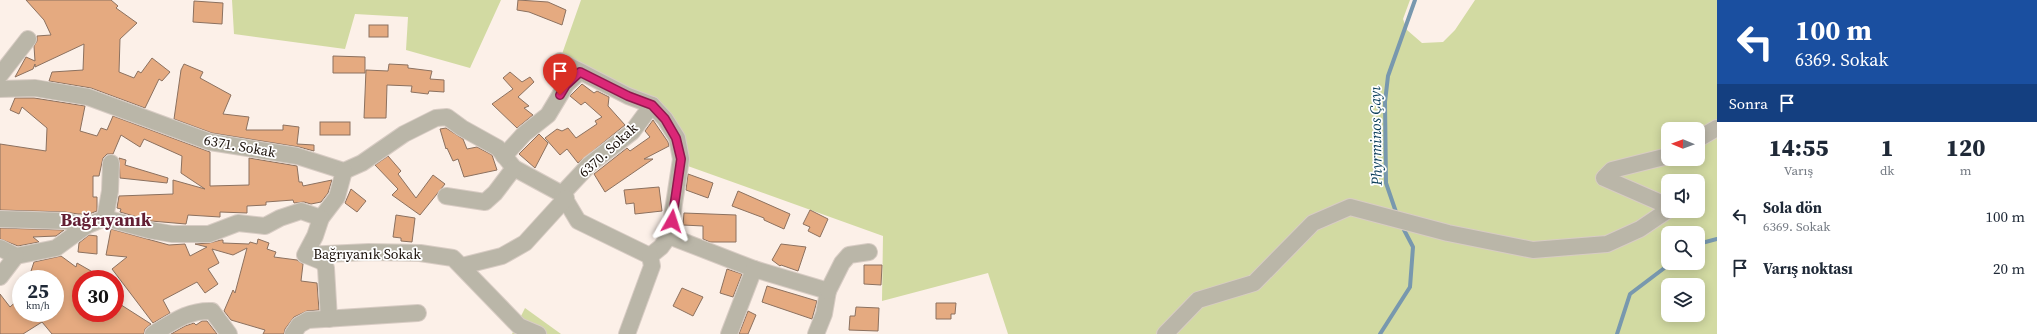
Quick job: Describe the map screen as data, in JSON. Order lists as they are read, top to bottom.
{
  "streets": {
    "street": ["6371. Sokak", "6370. Sokak", "Bağrıyanık Sokak"]
  },
  "crossings": [
    ["6371. Sokak", "Bağrıyanık Sokak"],
    ["6370. Sokak", "Bağrıyanık Sokak"]
  ],
  "districts": ["Bağrıyanık"],
  "water": ["Phyrminos Çayı"],
  "north": "left",
  "page": {
    "turn": ["100 m", "6369. Sokak"],
    "then": "Sonra",
    "eta": [
      "14:55",
      "Varış",
      "1",
      "dk",
      "120",
      "m"
    ],
    "list": [
      {
        "name": "Sola dön",
        "note": "6369. Sokak",
        "value": "100 m"
      },
      {
        "name": "Varış noktası",
        "value": "20 m"
      }
    ],
    "speed": "25 km/h",
    "limit": "30"
  }
}
